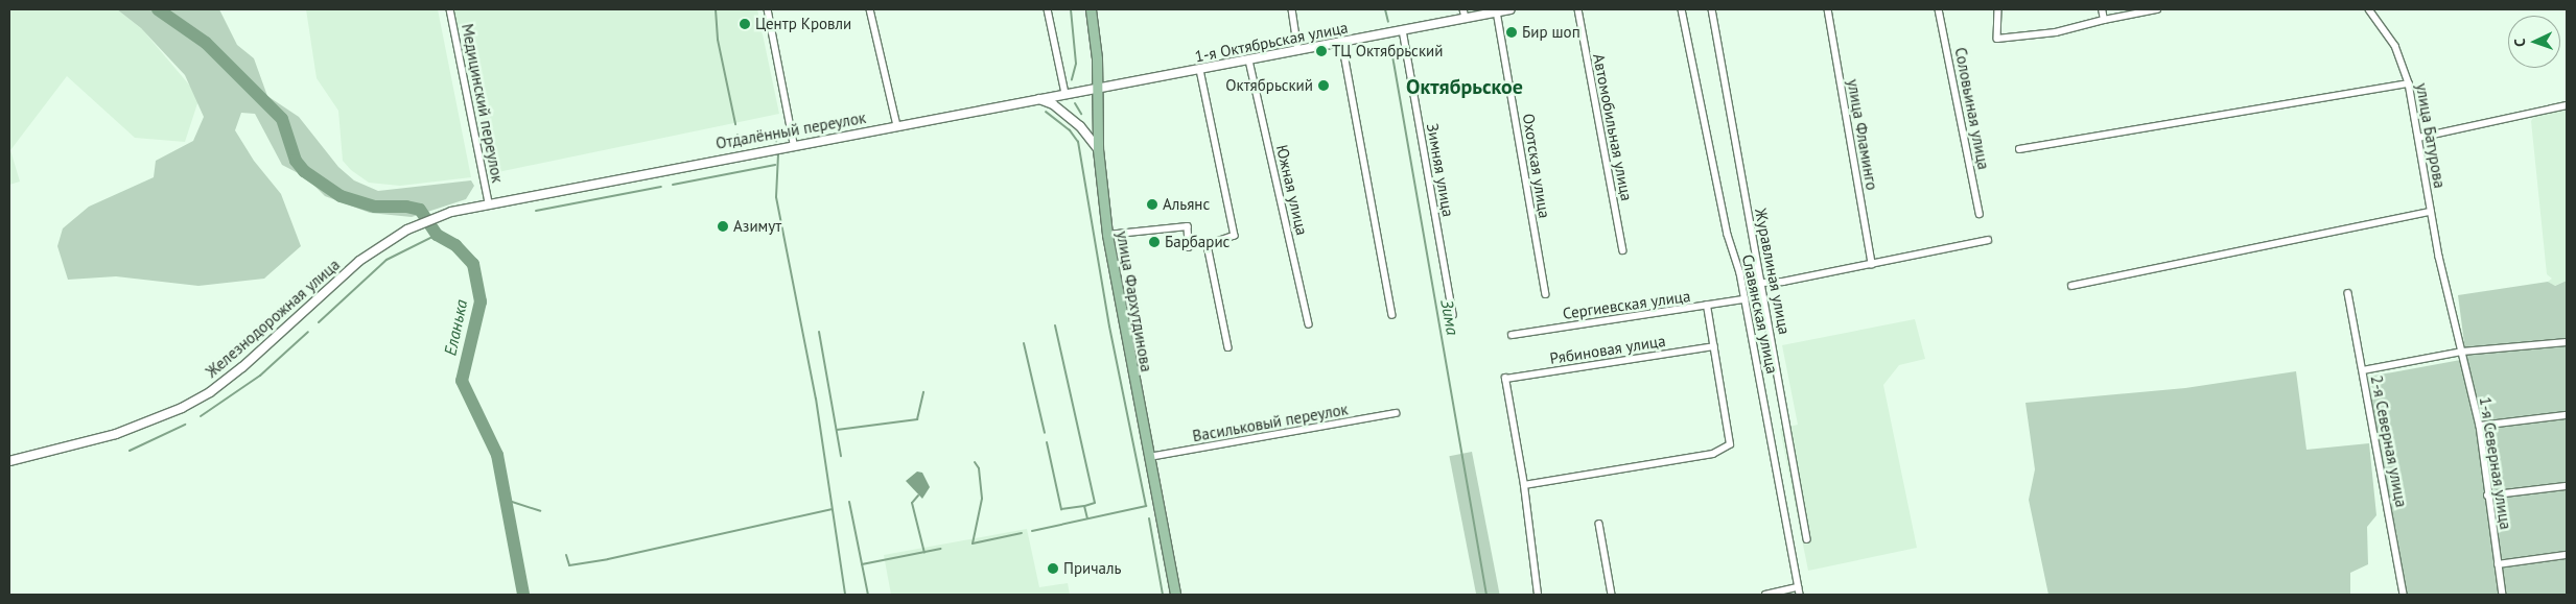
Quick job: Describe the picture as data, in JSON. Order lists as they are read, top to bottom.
{
  "streets": {
    "main road": [
      "1-я Октябрьская улица",
      "Отдалённый переулок",
      "улица Фархутдинова",
      "Железнодорожная улица"
    ],
    "street": [
      "Медицинский переулок",
      "Соловьиная улица",
      "Автомобильная улица",
      "улица Фламинго",
      "улица Батурова",
      "Охотская улица",
      "Зимняя улица",
      "Южная улица",
      "Журавлиная улица",
      "Сергиевская улица",
      "Славянская улица",
      "Рябиновая улица",
      "Васильковый переулок",
      "2-я Северная улица",
      "1-я Северная улица"
    ]
  },
  "crossings": [
    ["1-я Октябрьская улица", "Отдалённый переулок"],
    ["1-я Октябрьская улица", "Охотская улица"],
    ["1-я Октябрьская улица", "Зимняя улица"],
    ["1-я Октябрьская улица", "Южная улица"],
    ["1-я Октябрьская улица", "улица Фархутдинова"],
    ["Медицинский переулок", "Отдалённый переулок"],
    ["Медицинский переулок", "Железнодорожная улица"],
    ["Отдалённый переулок", "улица Фархутдинова"],
    ["Отдалённый переулок", "Железнодорожная улица"],
    ["улица Батурова", "1-я Северная улица"],
    ["улица Фархутдинова", "Васильковый переулок"],
    ["Сергиевская улица", "Славянская улица"]
  ],
  "districts": ["Октябрьское"],
  "water": ["Зима", "Еланька"],
  "places": [
    "Центр Кровли",
    "Бир шоп",
    "ТЦ Октябрьский",
    "Октябрьский",
    "Альянс",
    "Азимут",
    "Барбарис",
    "Причаль"
  ],
  "north": "left"
}
